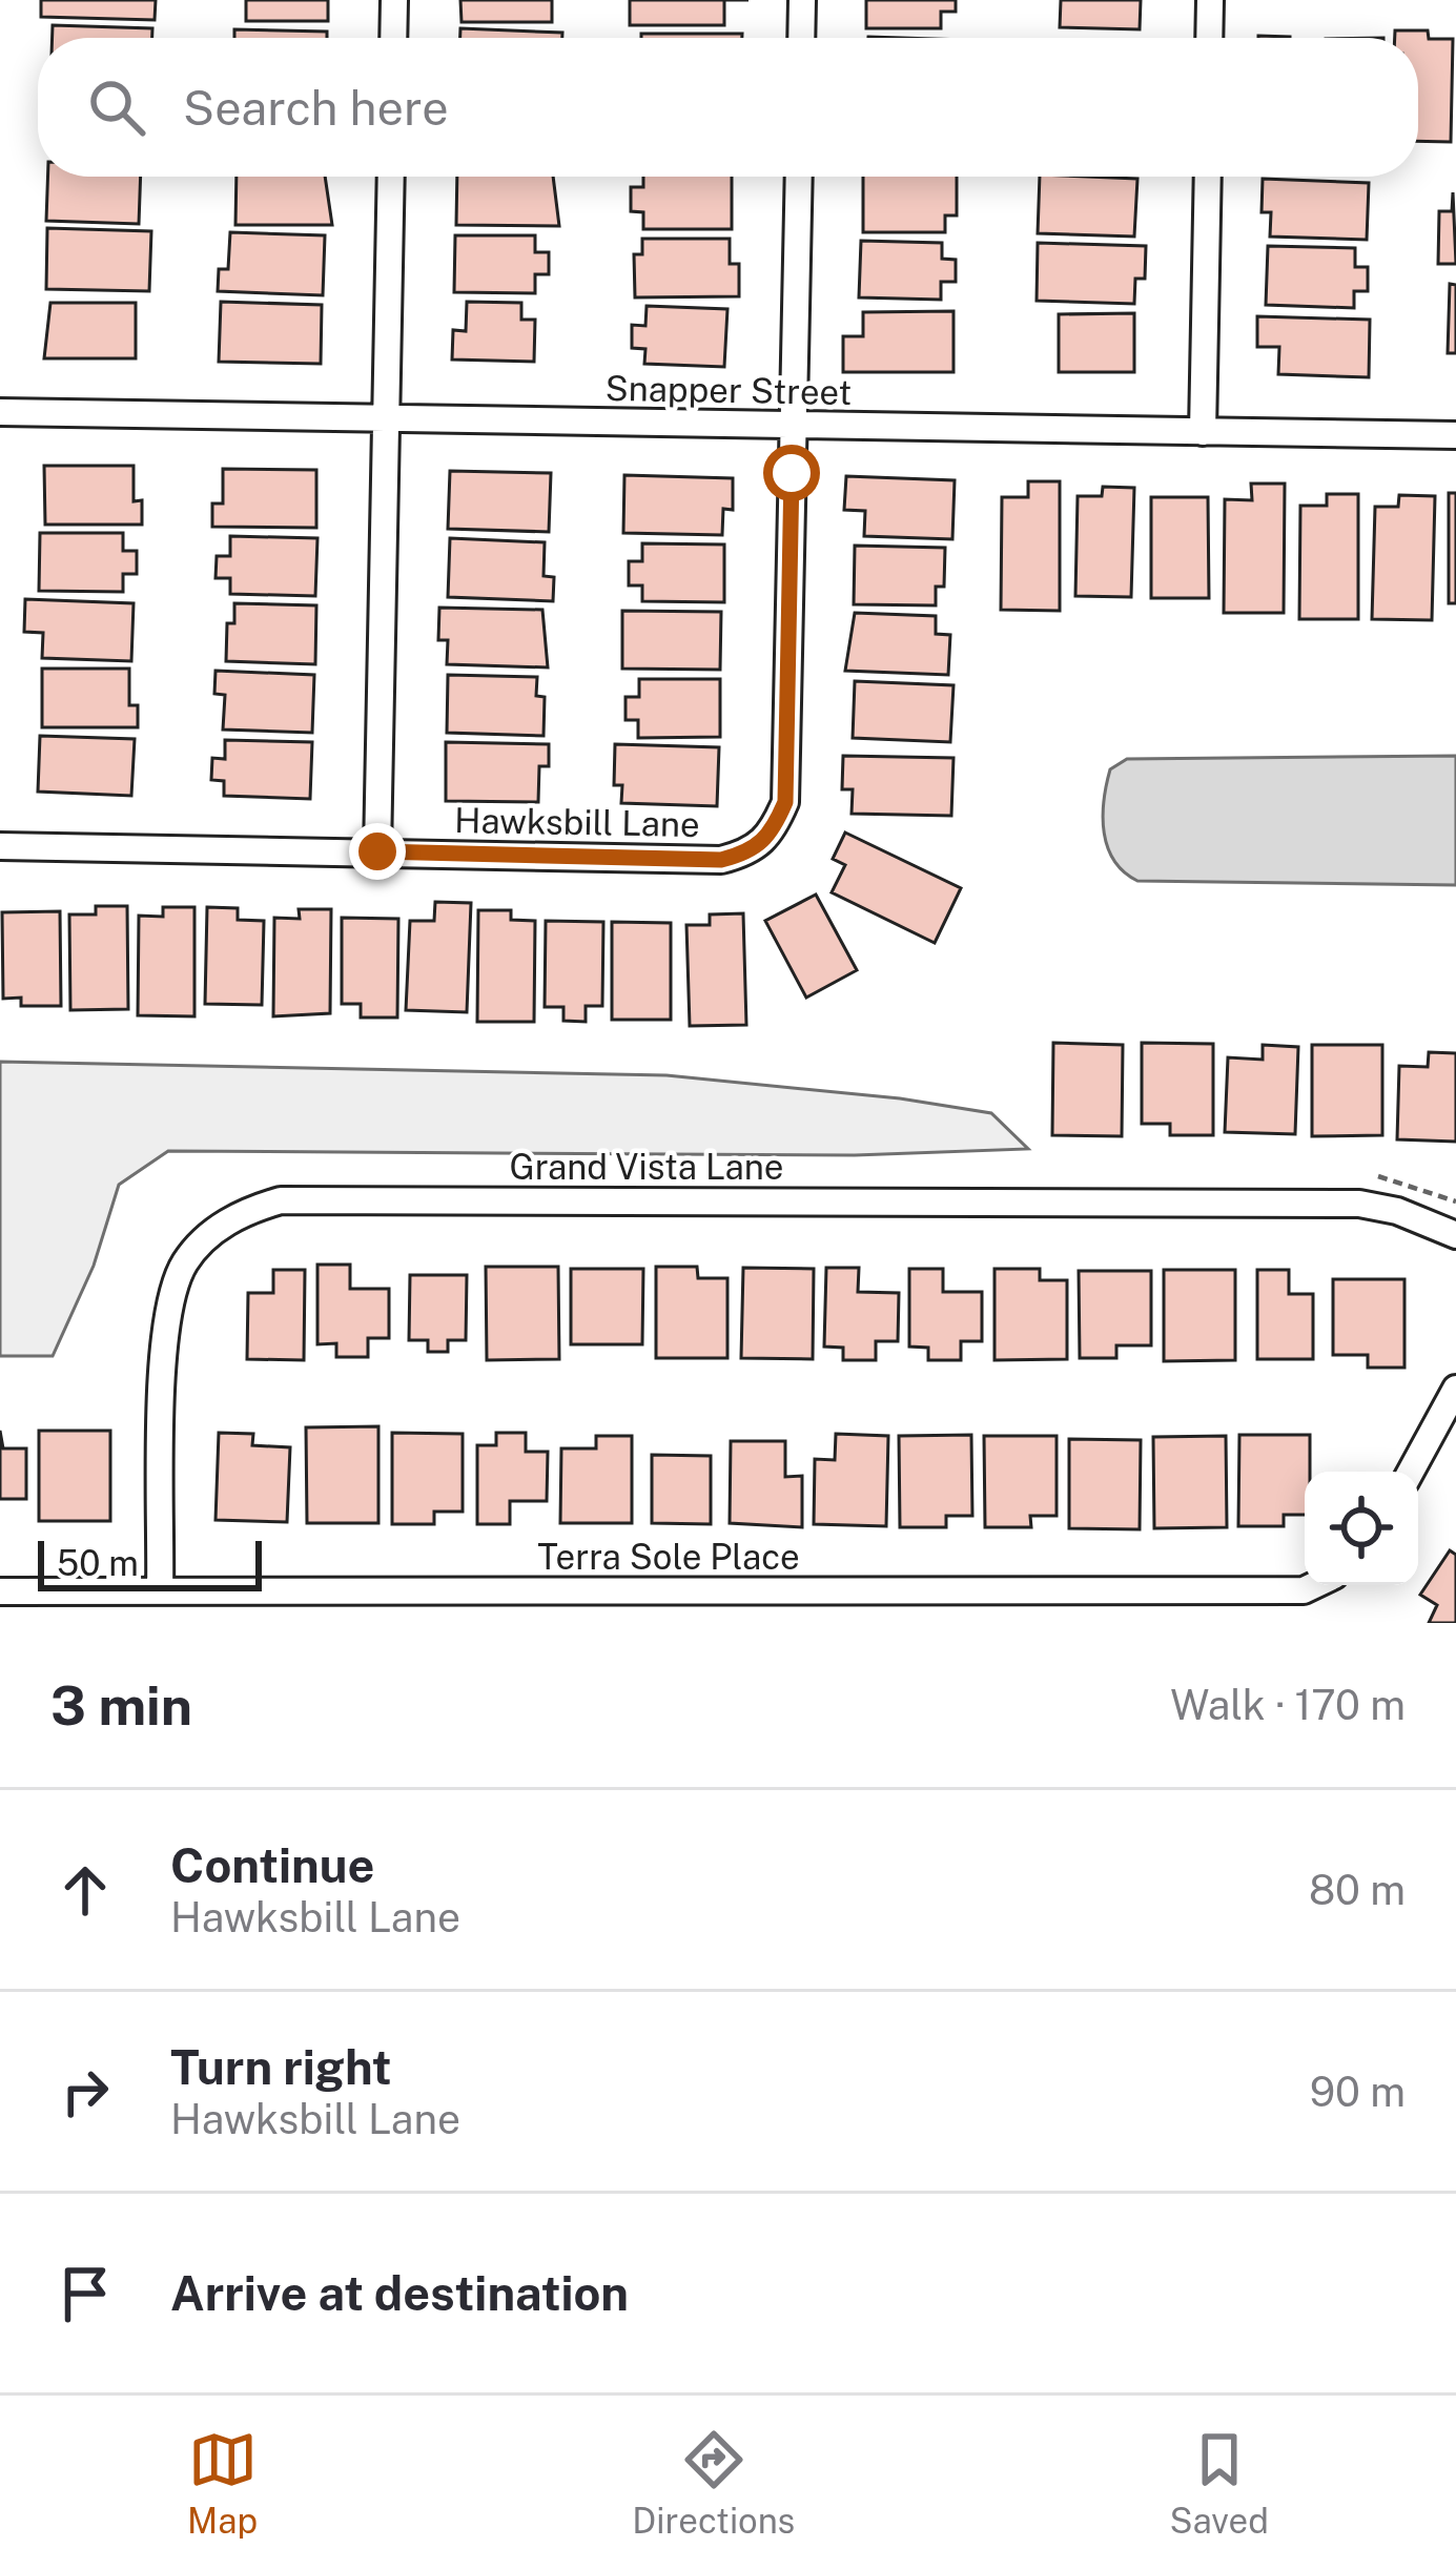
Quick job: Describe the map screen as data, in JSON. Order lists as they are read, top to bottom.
{
  "streets": {
    "street": [
      "Snapper Street",
      "Hawksbill Lane",
      "Grand Vista Lane",
      "Terra Sole Place"
    ]
  },
  "crossings": [
    ["Snapper Street", "Hawksbill Lane"],
    ["Grand Vista Lane", "Terra Sole Place"]
  ],
  "scale_bar": "50 m",
  "page": {
    "search": "Search here",
    "scale": "50 m",
    "heading": ["3 min", "Walk · 170 m"],
    "list": [
      ["Continue", "Hawksbill Lane", "80 m"],
      ["Turn right", "Hawksbill Lane", "90 m"],
      "Arrive at destination"
    ],
    "nav": ["Map", "Directions", "Saved"]
  }
}
